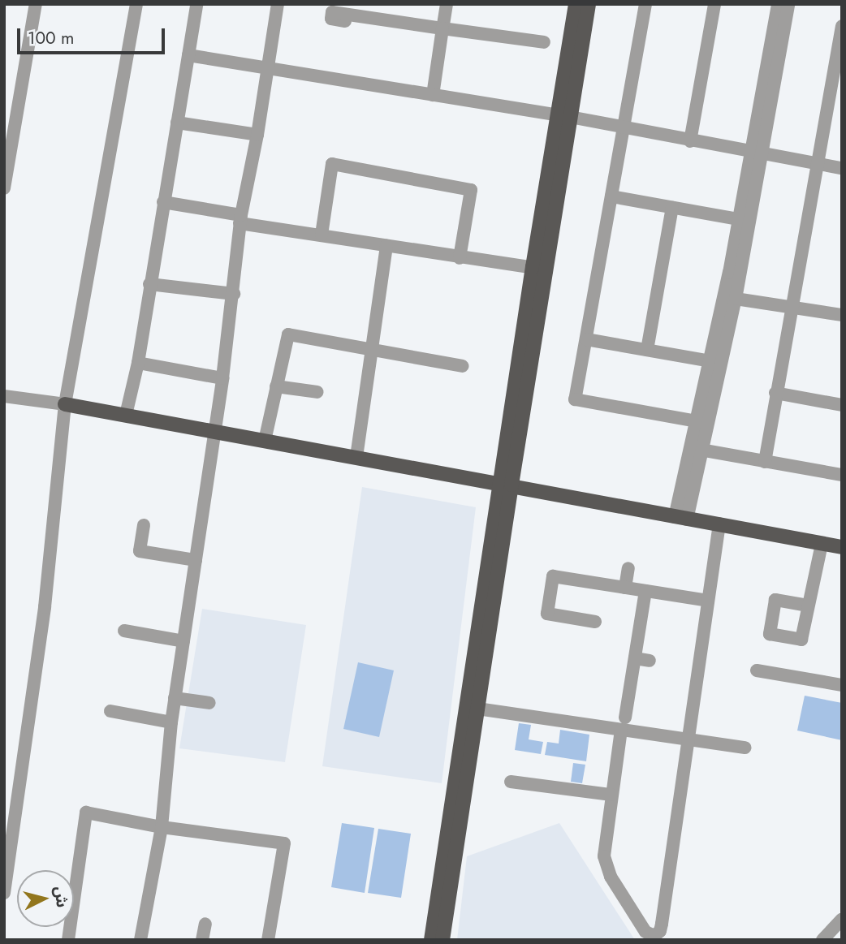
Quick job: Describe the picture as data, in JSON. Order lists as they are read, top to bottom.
{
  "scale_bar": "100 m",
  "north": "right"
}
